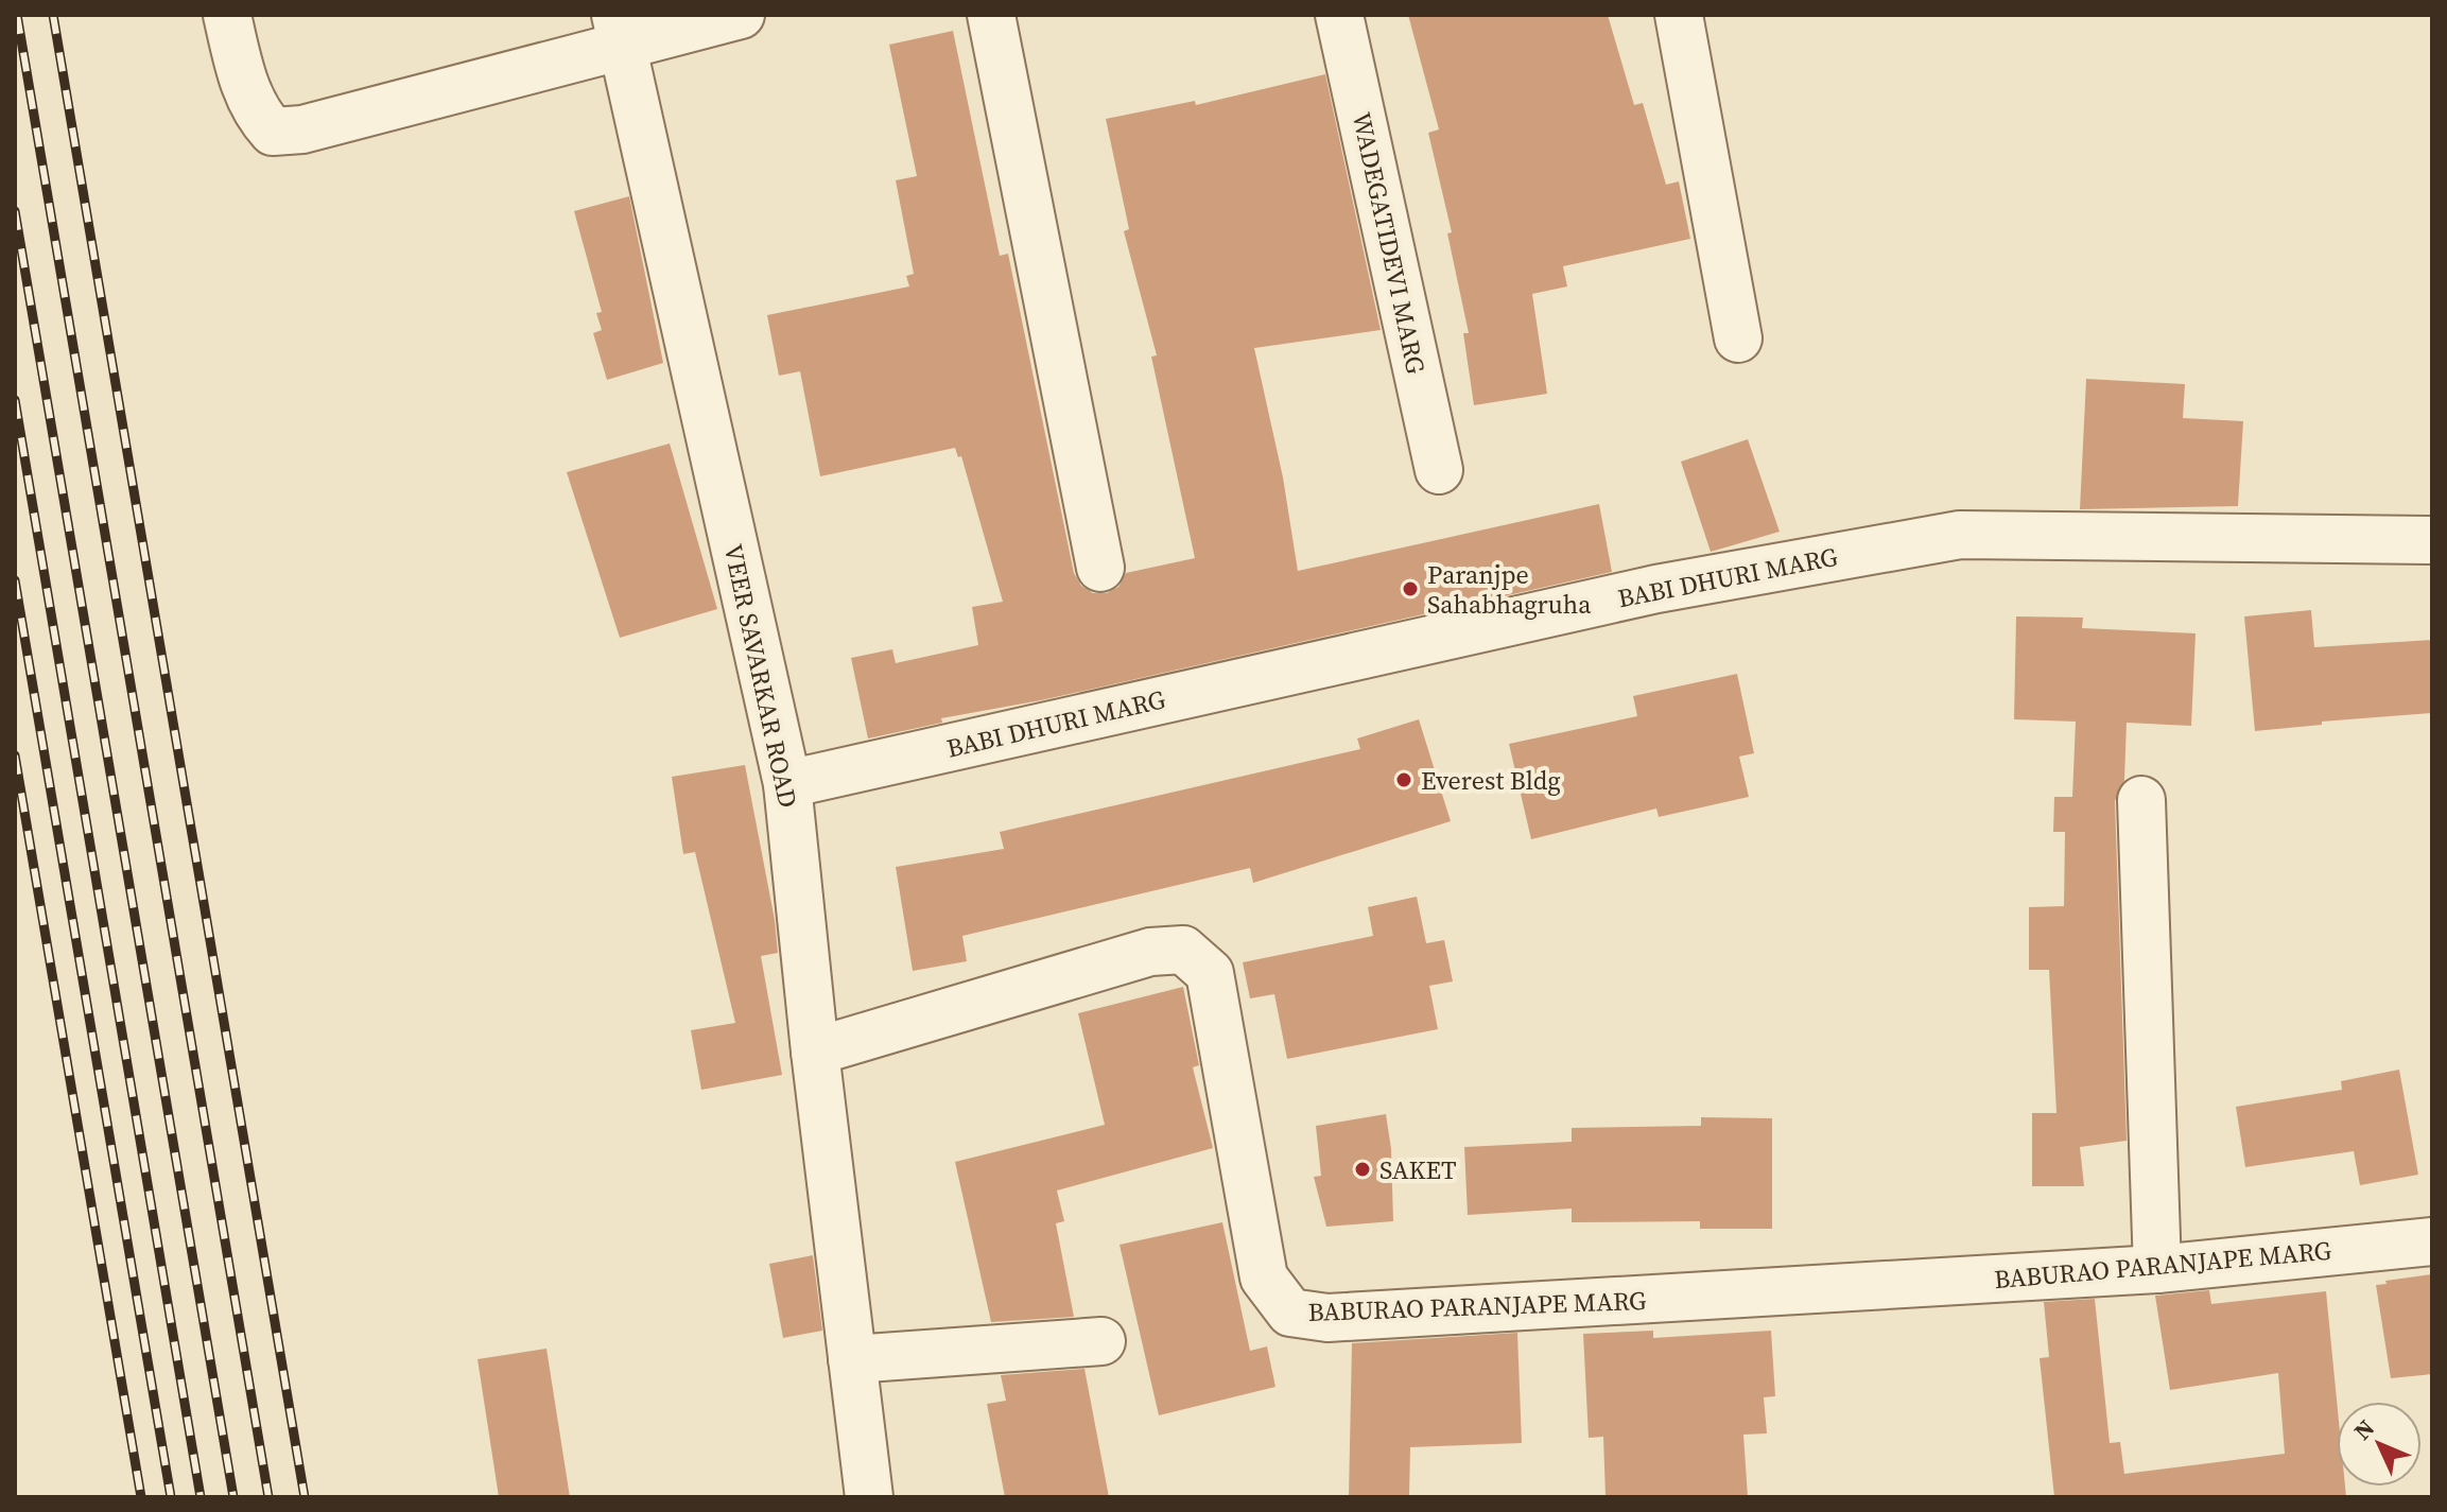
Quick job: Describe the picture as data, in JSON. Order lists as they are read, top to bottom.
{
  "streets": {
    "street": [
      "WADEGATIDEVI MARG",
      "BABI DHURI MARG",
      "VEER SAVARKAR ROAD",
      "BABURAO PARANJAPE MARG"
    ]
  },
  "crossings": [
    ["BABI DHURI MARG", "VEER SAVARKAR ROAD"],
    ["VEER SAVARKAR ROAD", "BABURAO PARANJAPE MARG"]
  ],
  "places": ["Paranjpe Sahabhagruha", "Everest Bldg", "SAKET"],
  "north": "top left"
}
